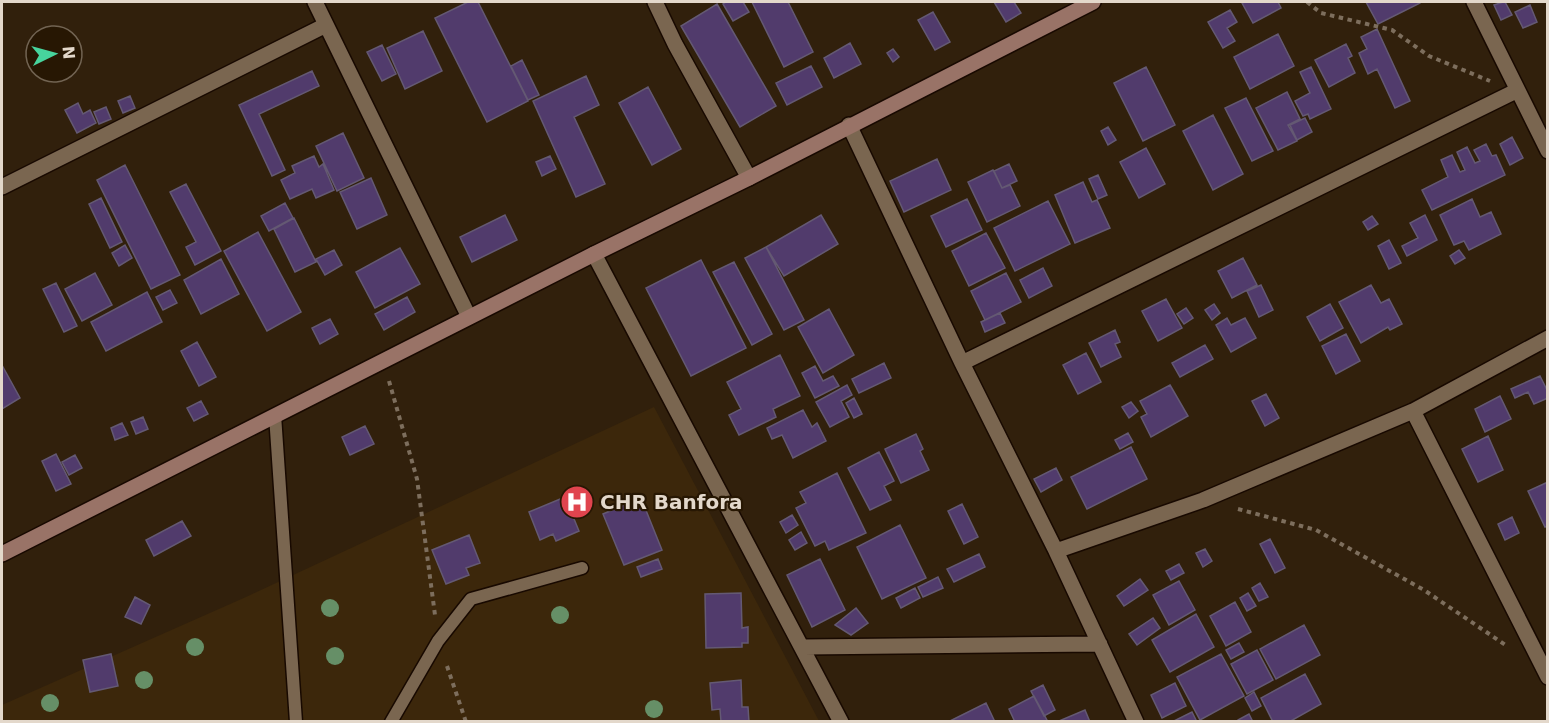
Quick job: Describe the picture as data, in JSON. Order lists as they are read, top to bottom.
{
  "places": {
    "hospital": ["CHR Banfora"]
  },
  "north": "right"
}
